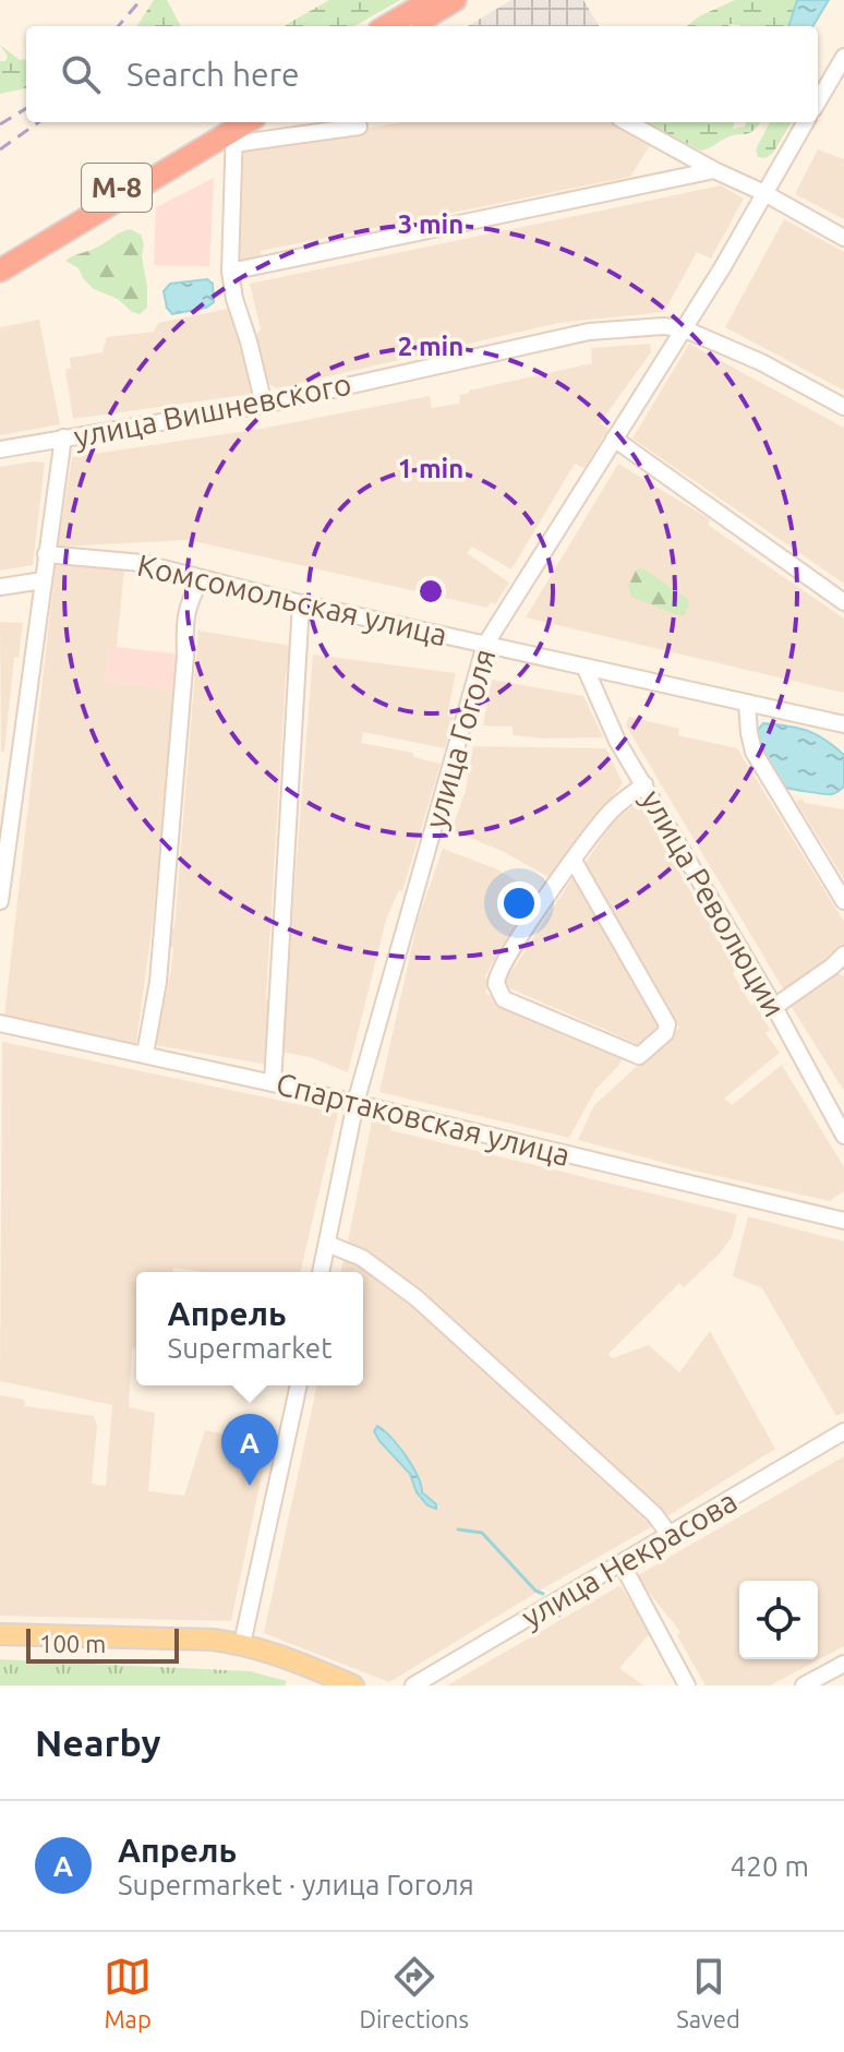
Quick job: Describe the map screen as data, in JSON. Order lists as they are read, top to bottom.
{
  "streets": {
    "highway": ["М-8"],
    "street": [
      "улица Вишневского",
      "Комсомольская улица",
      "улица Гоголя",
      "улица Революции",
      "Спартаковская улица",
      "улица Некрасова"
    ]
  },
  "crossings": [
    ["улица Вишневского", "улица Гоголя"],
    ["Комсомольская улица", "улица Гоголя"],
    ["Комсомольская улица", "улица Революции"],
    ["улица Гоголя", "Спартаковская улица"]
  ],
  "scale_bar": "100 m",
  "page": {
    "search": "Search here",
    "popup": ["Апрель", "Supermarket"],
    "pins": "A",
    "scale": "100 m",
    "heading": "Nearby",
    "list": [
      {
        "mark": "A",
        "name": "Апрель",
        "note": "Supermarket · улица Гоголя",
        "value": "420 m"
      }
    ],
    "nav": ["Map", "Directions", "Saved"]
  },
  "rings": ["3 min", "2 min", "1 min"]
}
